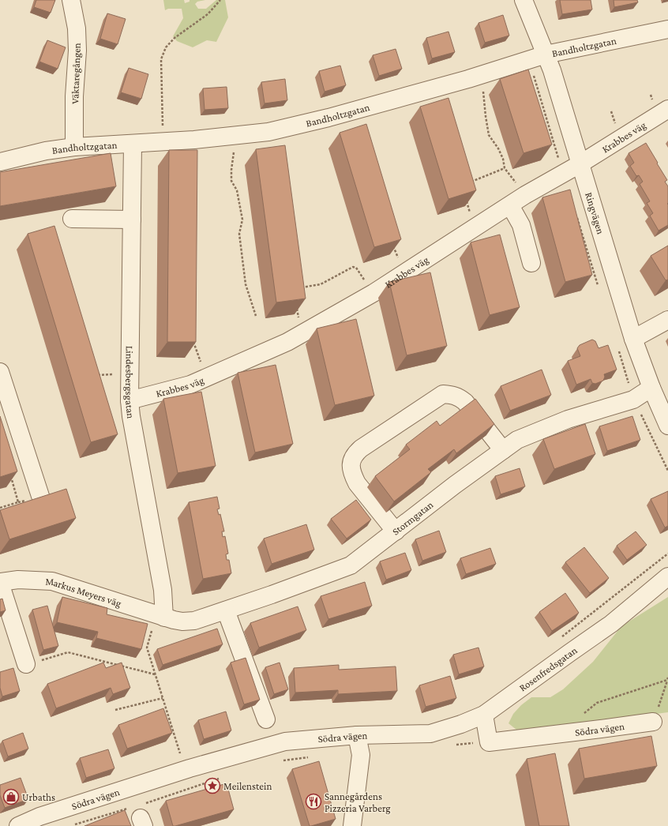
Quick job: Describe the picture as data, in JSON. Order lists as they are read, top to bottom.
{
  "streets": {
    "street": [
      "Bandholtzgatan",
      "Väktaregången",
      "Krabbes väg",
      "Ringvägen",
      "Lindesbergsgatan",
      "Stormgatan",
      "Markus Meyers väg",
      "Rosenfredsgatan",
      "Södra vägen"
    ]
  },
  "crossings": [
    ["Bandholtzgatan", "Väktaregången"],
    ["Bandholtzgatan", "Ringvägen"],
    ["Bandholtzgatan", "Lindesbergsgatan"],
    ["Krabbes väg", "Ringvägen"],
    ["Krabbes väg", "Lindesbergsgatan"],
    ["Ringvägen", "Stormgatan"],
    ["Lindesbergsgatan", "Stormgatan"],
    ["Lindesbergsgatan", "Markus Meyers väg"],
    ["Stormgatan", "Markus Meyers väg"],
    ["Rosenfredsgatan", "Södra vägen"]
  ],
  "places": {
    "place": ["Meilenstein"],
    "shop": ["Urbaths"],
    "restaurant": ["Sannegårdens Pizzeria Varberg"]
  }
}
